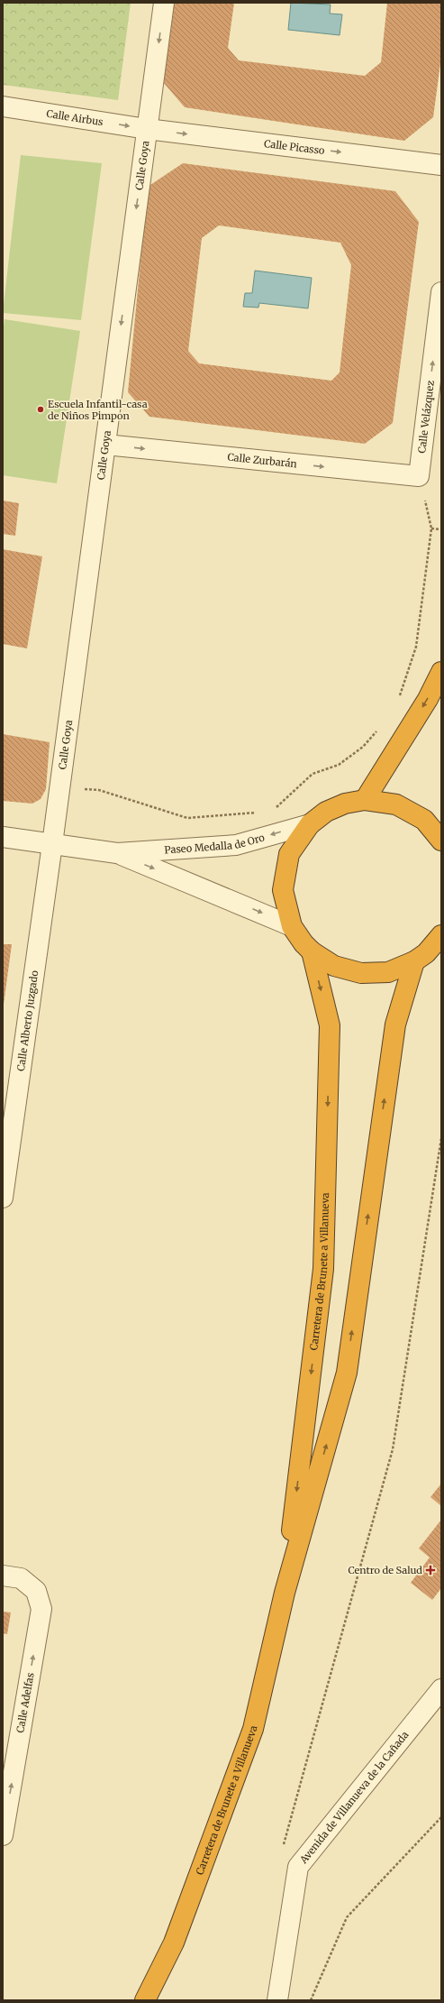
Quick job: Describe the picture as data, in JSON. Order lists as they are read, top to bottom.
{
  "streets": {
    "highway": ["Carretera de Brunete a Villanueva"],
    "street": [
      "Calle Airbus",
      "Calle Picasso",
      "Calle Goya",
      "Calle Velázquez",
      "Calle Zurbarán",
      "Paseo Medalla de Oro",
      "Calle Alberto Juzgado",
      "Calle Adelfas",
      "Avenida de Villanueva de la Cañada"
    ]
  },
  "crossings": [
    ["Calle Airbus", "Calle Picasso"],
    ["Calle Airbus", "Calle Goya"],
    ["Calle Picasso", "Calle Goya"],
    ["Calle Goya", "Calle Zurbarán"],
    ["Calle Goya", "Paseo Medalla de Oro"],
    ["Calle Goya", "Calle Alberto Juzgado"],
    ["Calle Velázquez", "Calle Zurbarán"],
    ["Paseo Medalla de Oro", "Calle Alberto Juzgado"]
  ],
  "one_way": [
    "Calle Airbus",
    "Calle Picasso",
    "Calle Goya",
    "Calle Velázquez",
    "Calle Zurbarán",
    "Calle Adelfas"
  ],
  "places": {
    "other": ["Escuela Infantil-casa de Niños Pimpon"],
    "health": ["Centro de Salud"]
  }
}
